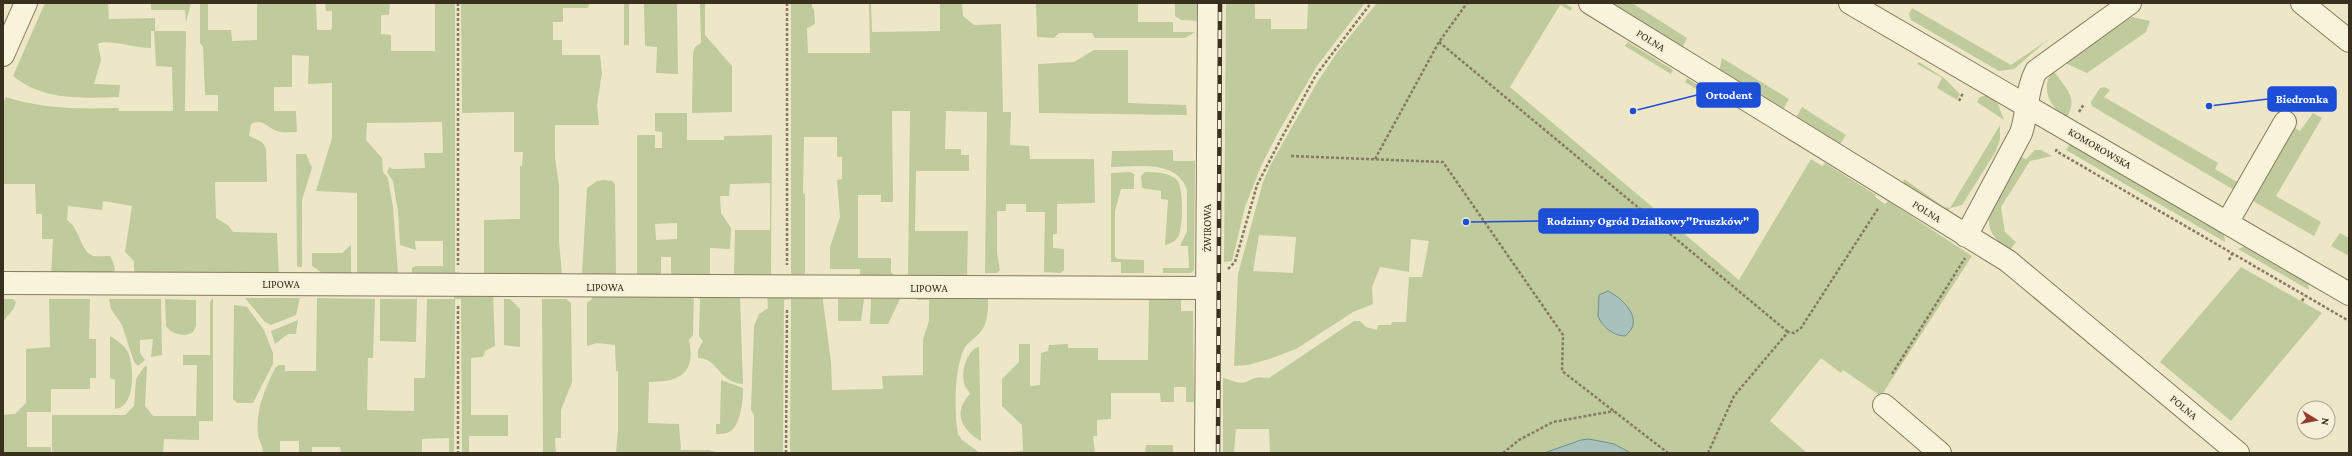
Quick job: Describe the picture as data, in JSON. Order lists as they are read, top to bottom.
{
  "streets": {
    "street": [
      "POLNA",
      "KOMOROWSKA",
      "ŻWIROWA",
      "LIPOWA"
    ]
  },
  "crossings": [
    ["ŻWIROWA", "LIPOWA"]
  ],
  "places": ["Biedronka", "Ortodent", "Rodzinny Ogród Działkowy\"Pruszków\""],
  "north": "right"
}
